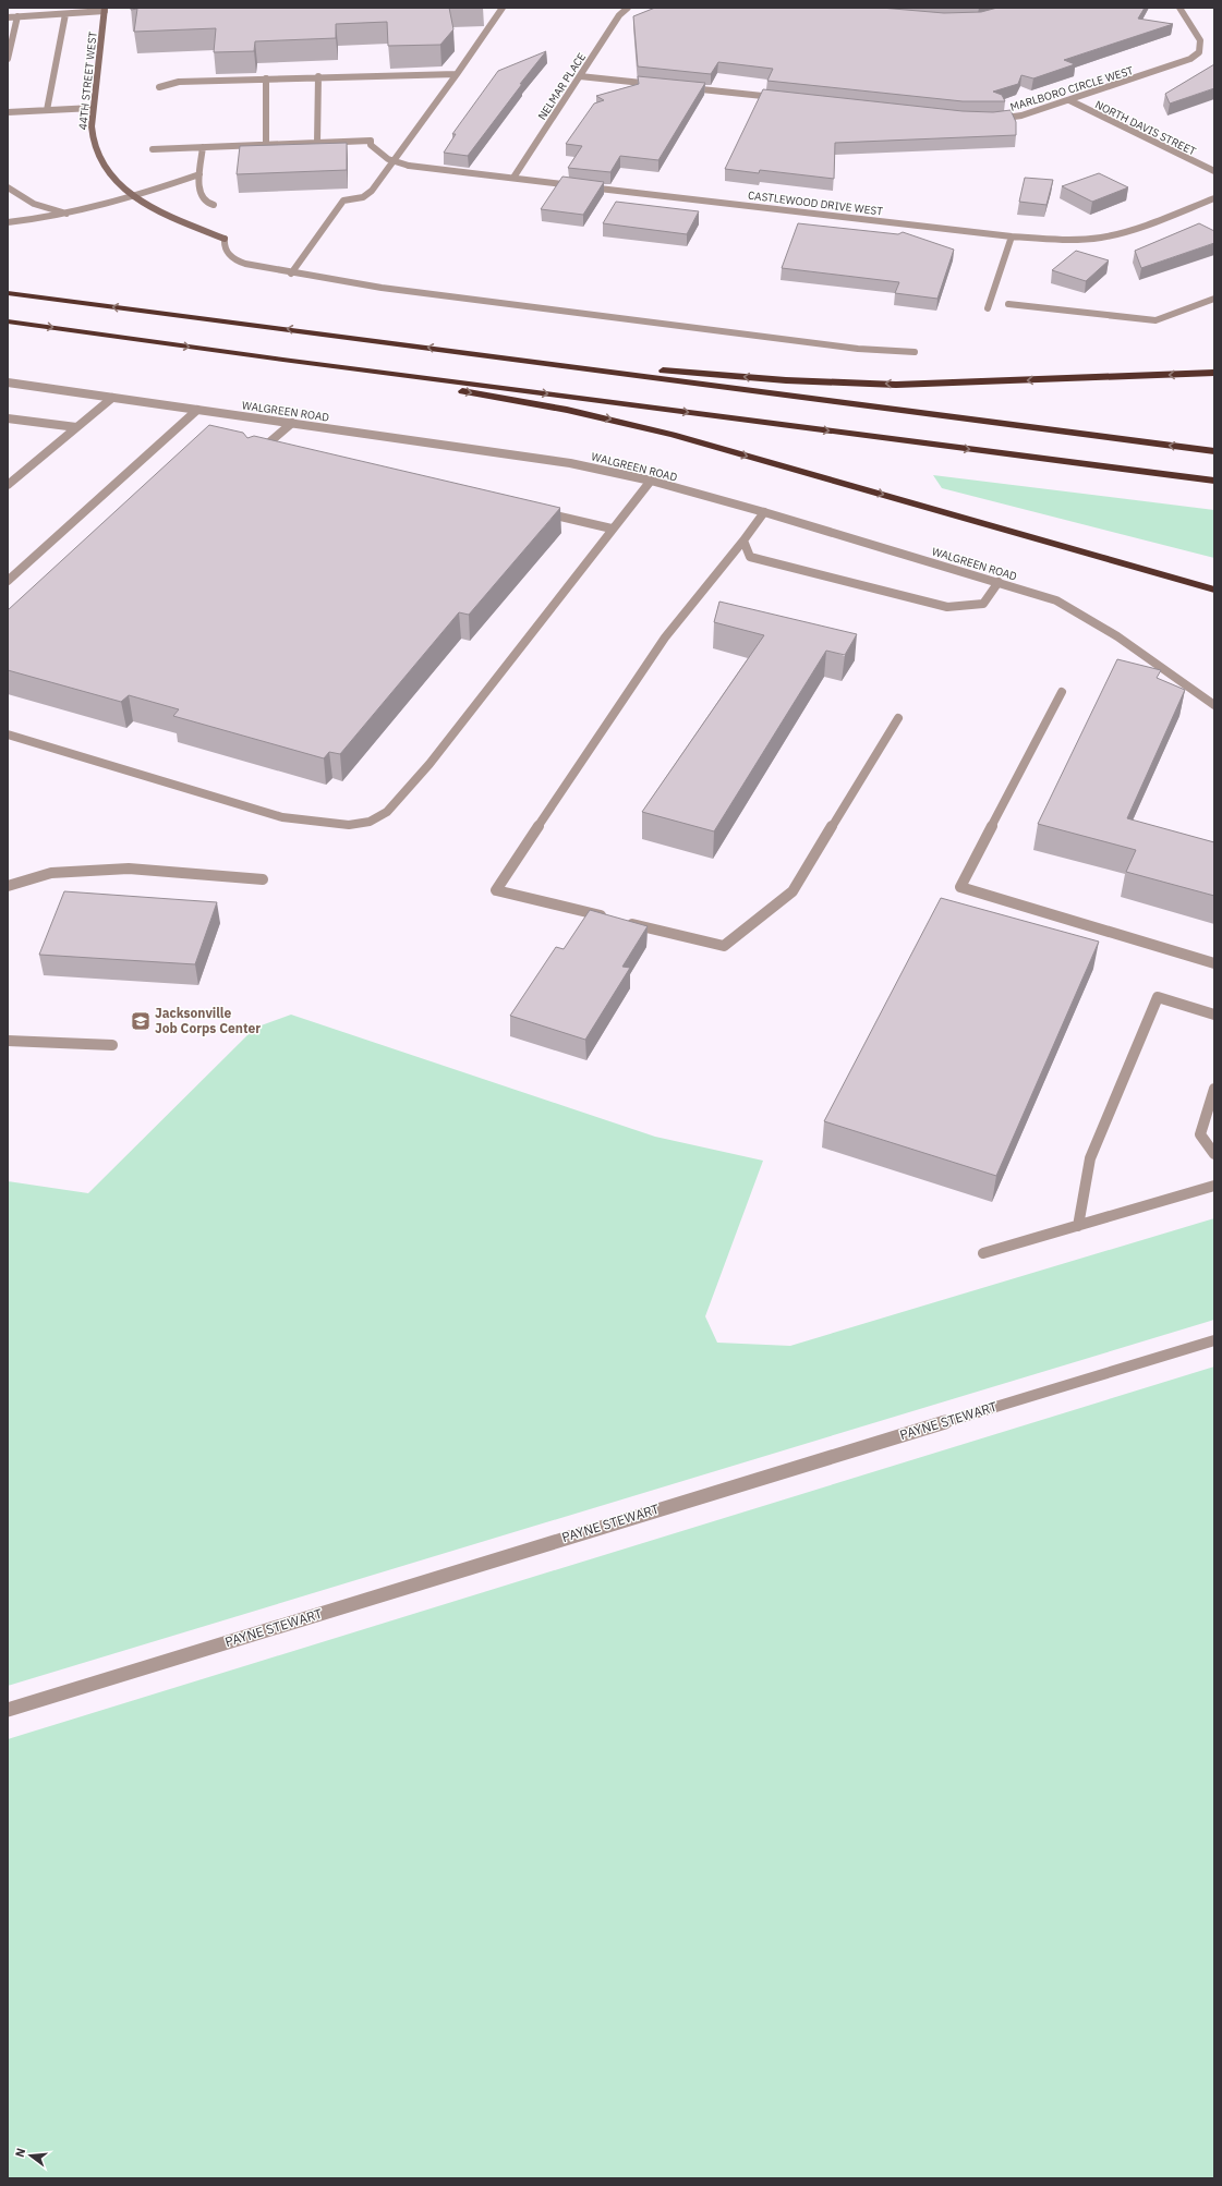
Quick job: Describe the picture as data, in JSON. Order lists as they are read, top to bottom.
{
  "streets": {
    "street": [
      "44TH STREET WEST",
      "NELMAR PLACE",
      "MARLBORO CIRCLE WEST",
      "NORTH DAVIS STREET",
      "CASTLEWOOD DRIVE WEST",
      "WALGREEN ROAD",
      "PAYNE STEWART"
    ]
  },
  "crossings": [
    ["NELMAR PLACE", "CASTLEWOOD DRIVE WEST"],
    ["MARLBORO CIRCLE WEST", "NORTH DAVIS STREET"]
  ],
  "places": {
    "school or university": ["Jacksonville Job Corps Center"]
  },
  "north": "left"
}
